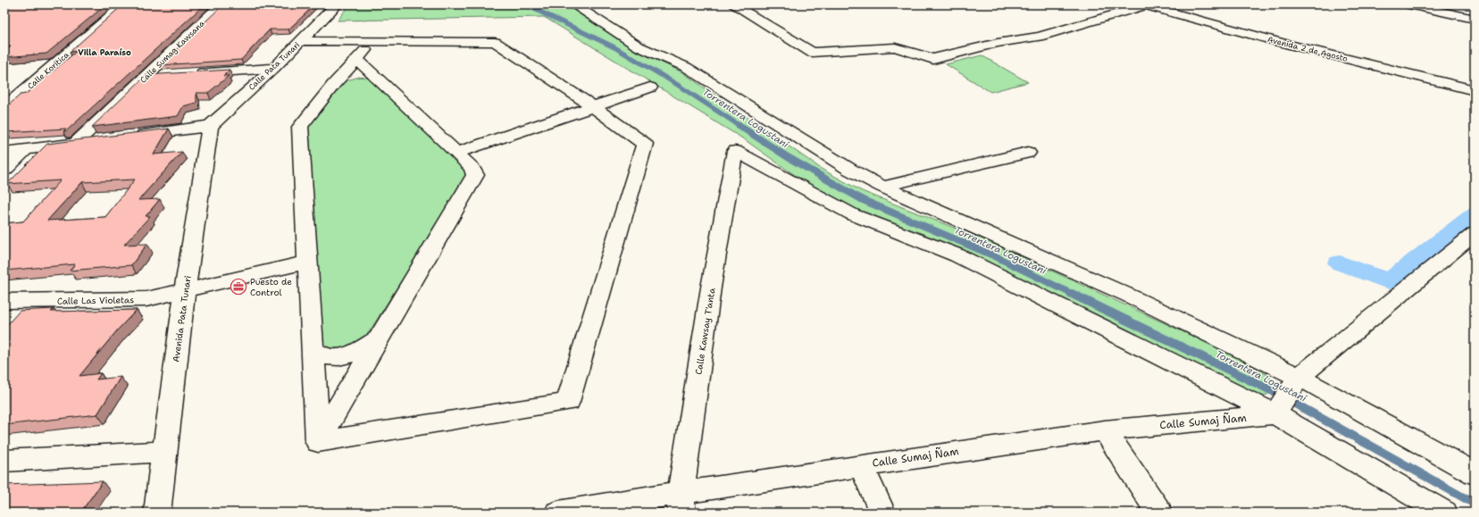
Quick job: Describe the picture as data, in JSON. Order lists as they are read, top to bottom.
{
  "streets": {
    "street": [
      "Avenida 2 de Agosto",
      "Calle Sumag Kawsana",
      "Calle Pata Tunari",
      "Calle Koritica",
      "Calle Las Violetas",
      "Avenida Pata Tunari",
      "Calle Kawsay T'anta",
      "Calle Sumaj Ñam"
    ]
  },
  "crossings": [
    ["Calle Pata Tunari", "Avenida Pata Tunari"],
    ["Calle Las Violetas", "Avenida Pata Tunari"],
    ["Calle Kawsay T'anta", "Calle Sumaj Ñam"]
  ],
  "districts": ["Villa Paraíso"],
  "water": ["Torrentera Logustani"],
  "places": {
    "office": ["Puesto de Control"]
  }
}
